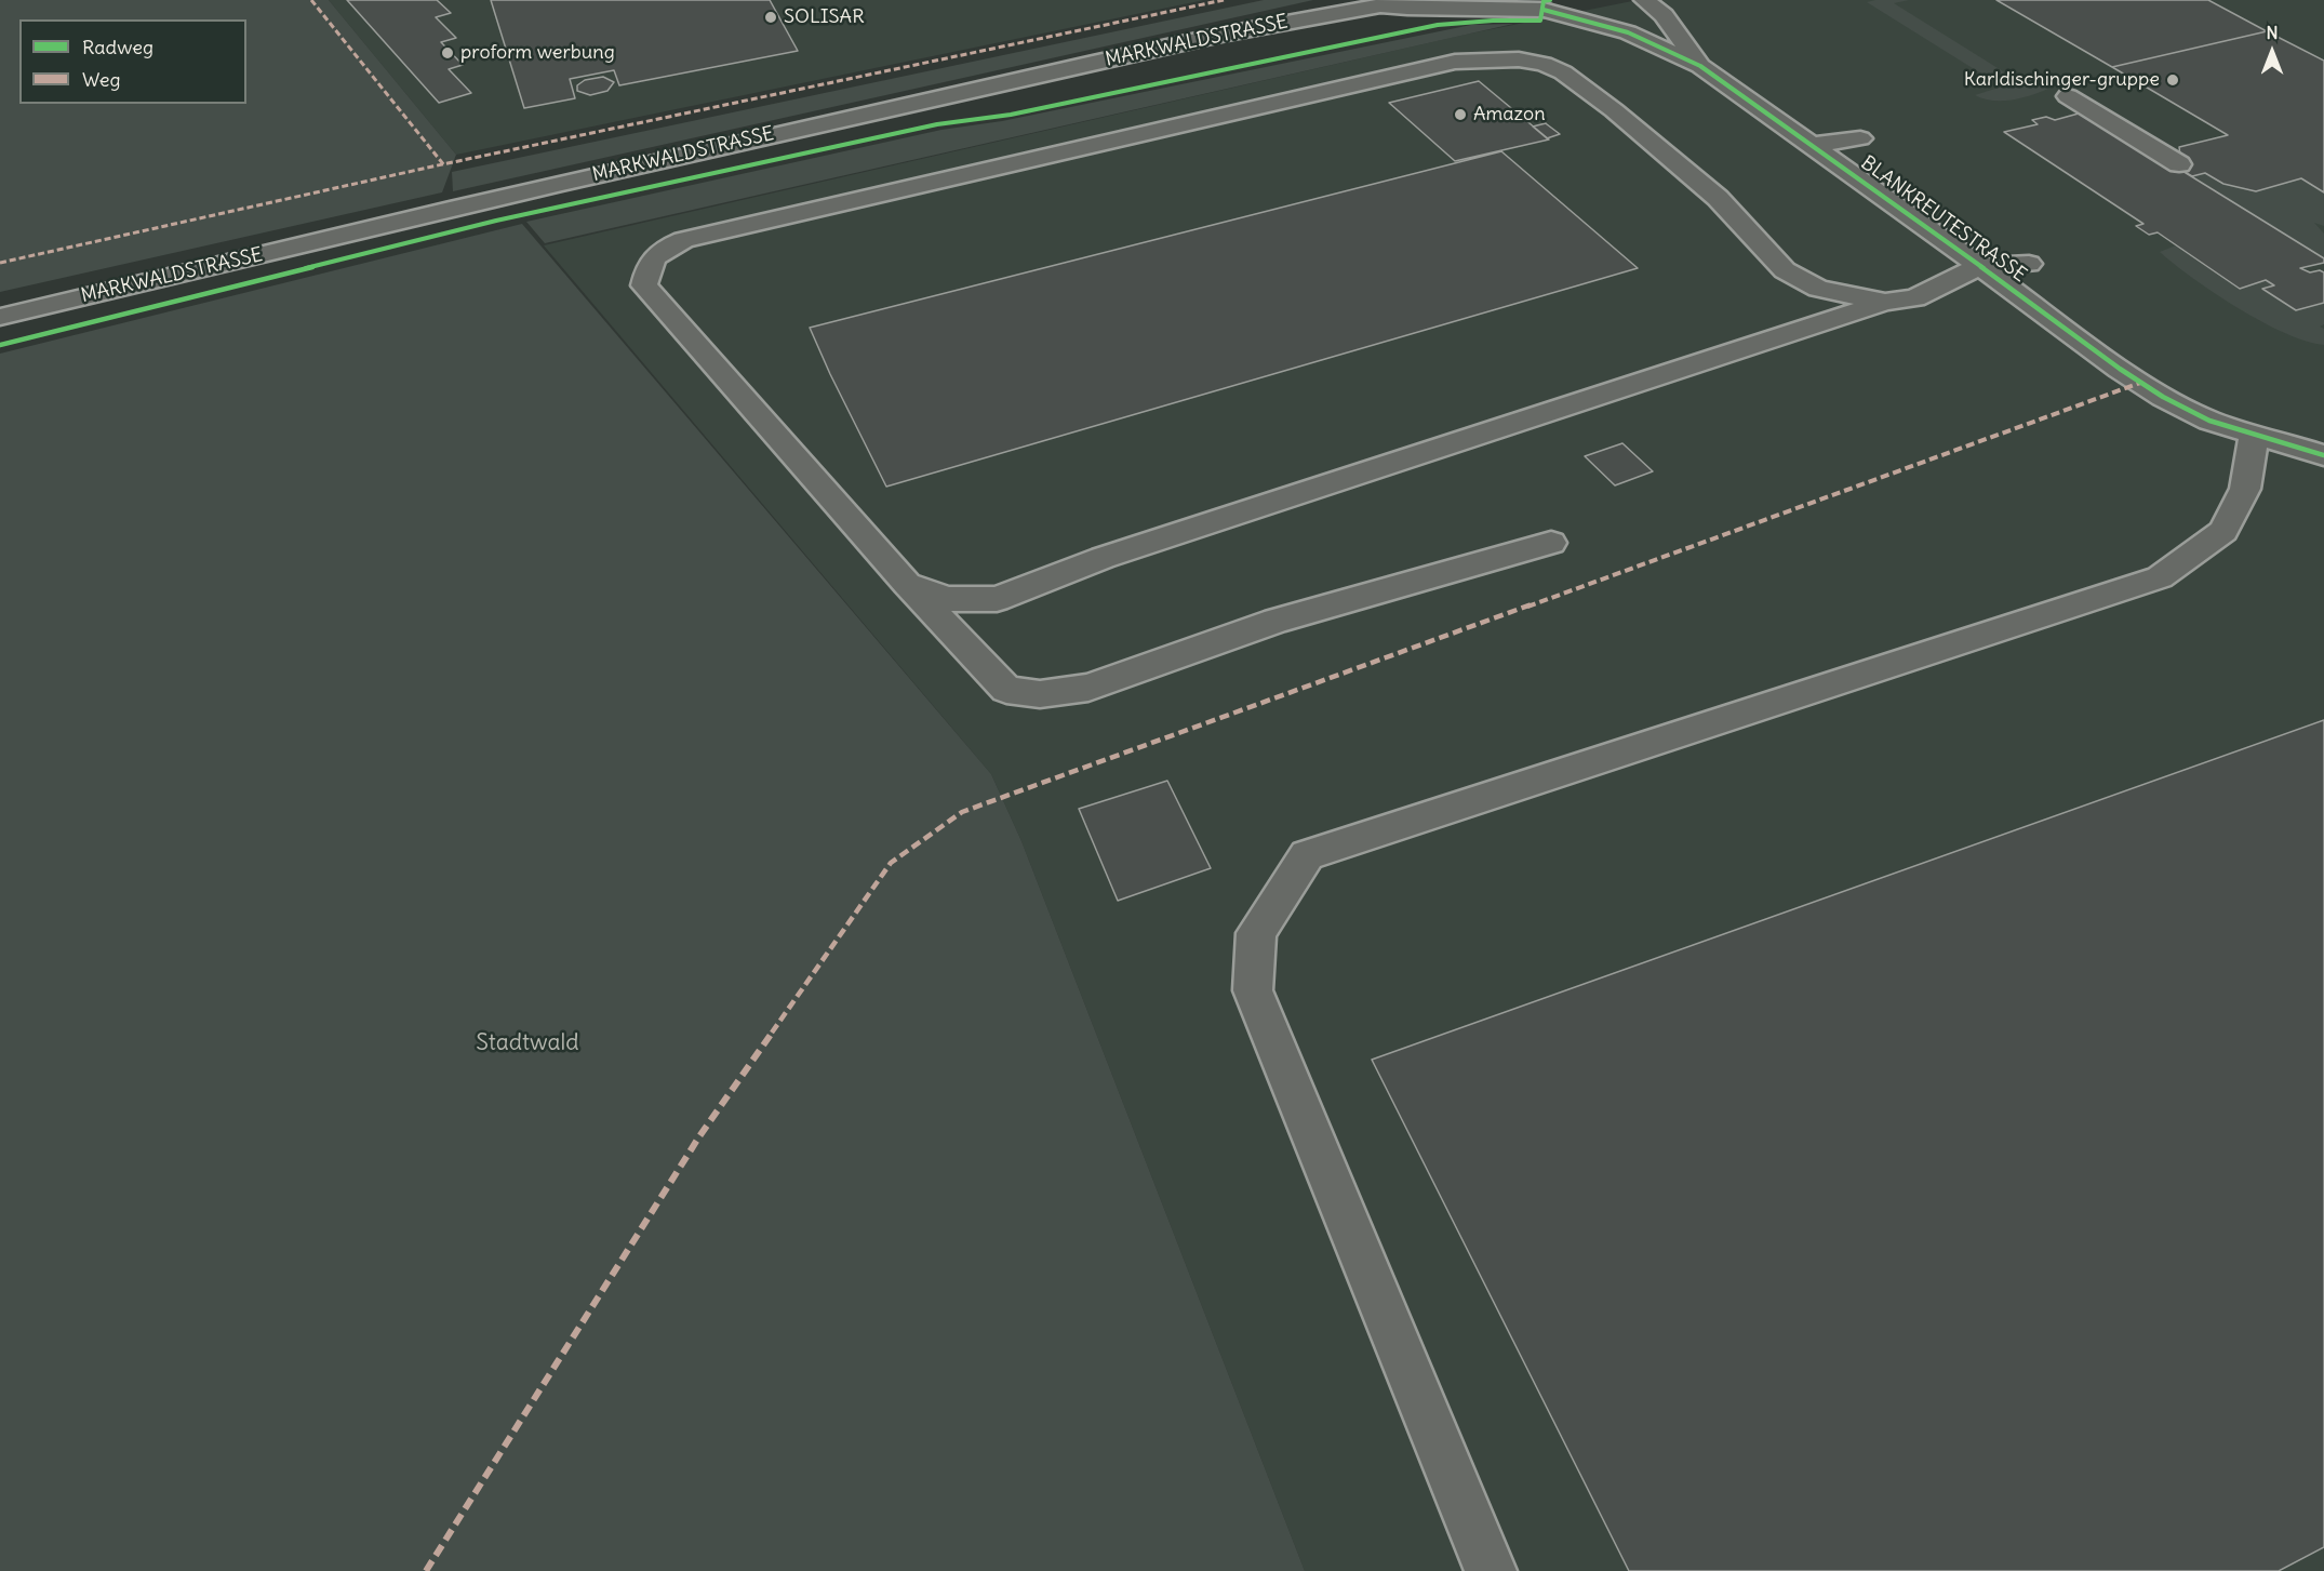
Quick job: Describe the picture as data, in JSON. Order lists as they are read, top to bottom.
{
  "streets": {
    "main road": ["MARKWALDSTRASSE", "BLANKREUTESTRASSE"]
  },
  "crossings": [
    ["MARKWALDSTRASSE", "BLANKREUTESTRASSE"]
  ],
  "parks": ["Stadtwald"],
  "places": [
    "SOLISAR",
    "proform werbung",
    "Karldischinger-gruppe",
    "Amazon"
  ],
  "legend": ["Radweg", "Weg"],
  "north": "top"
}
